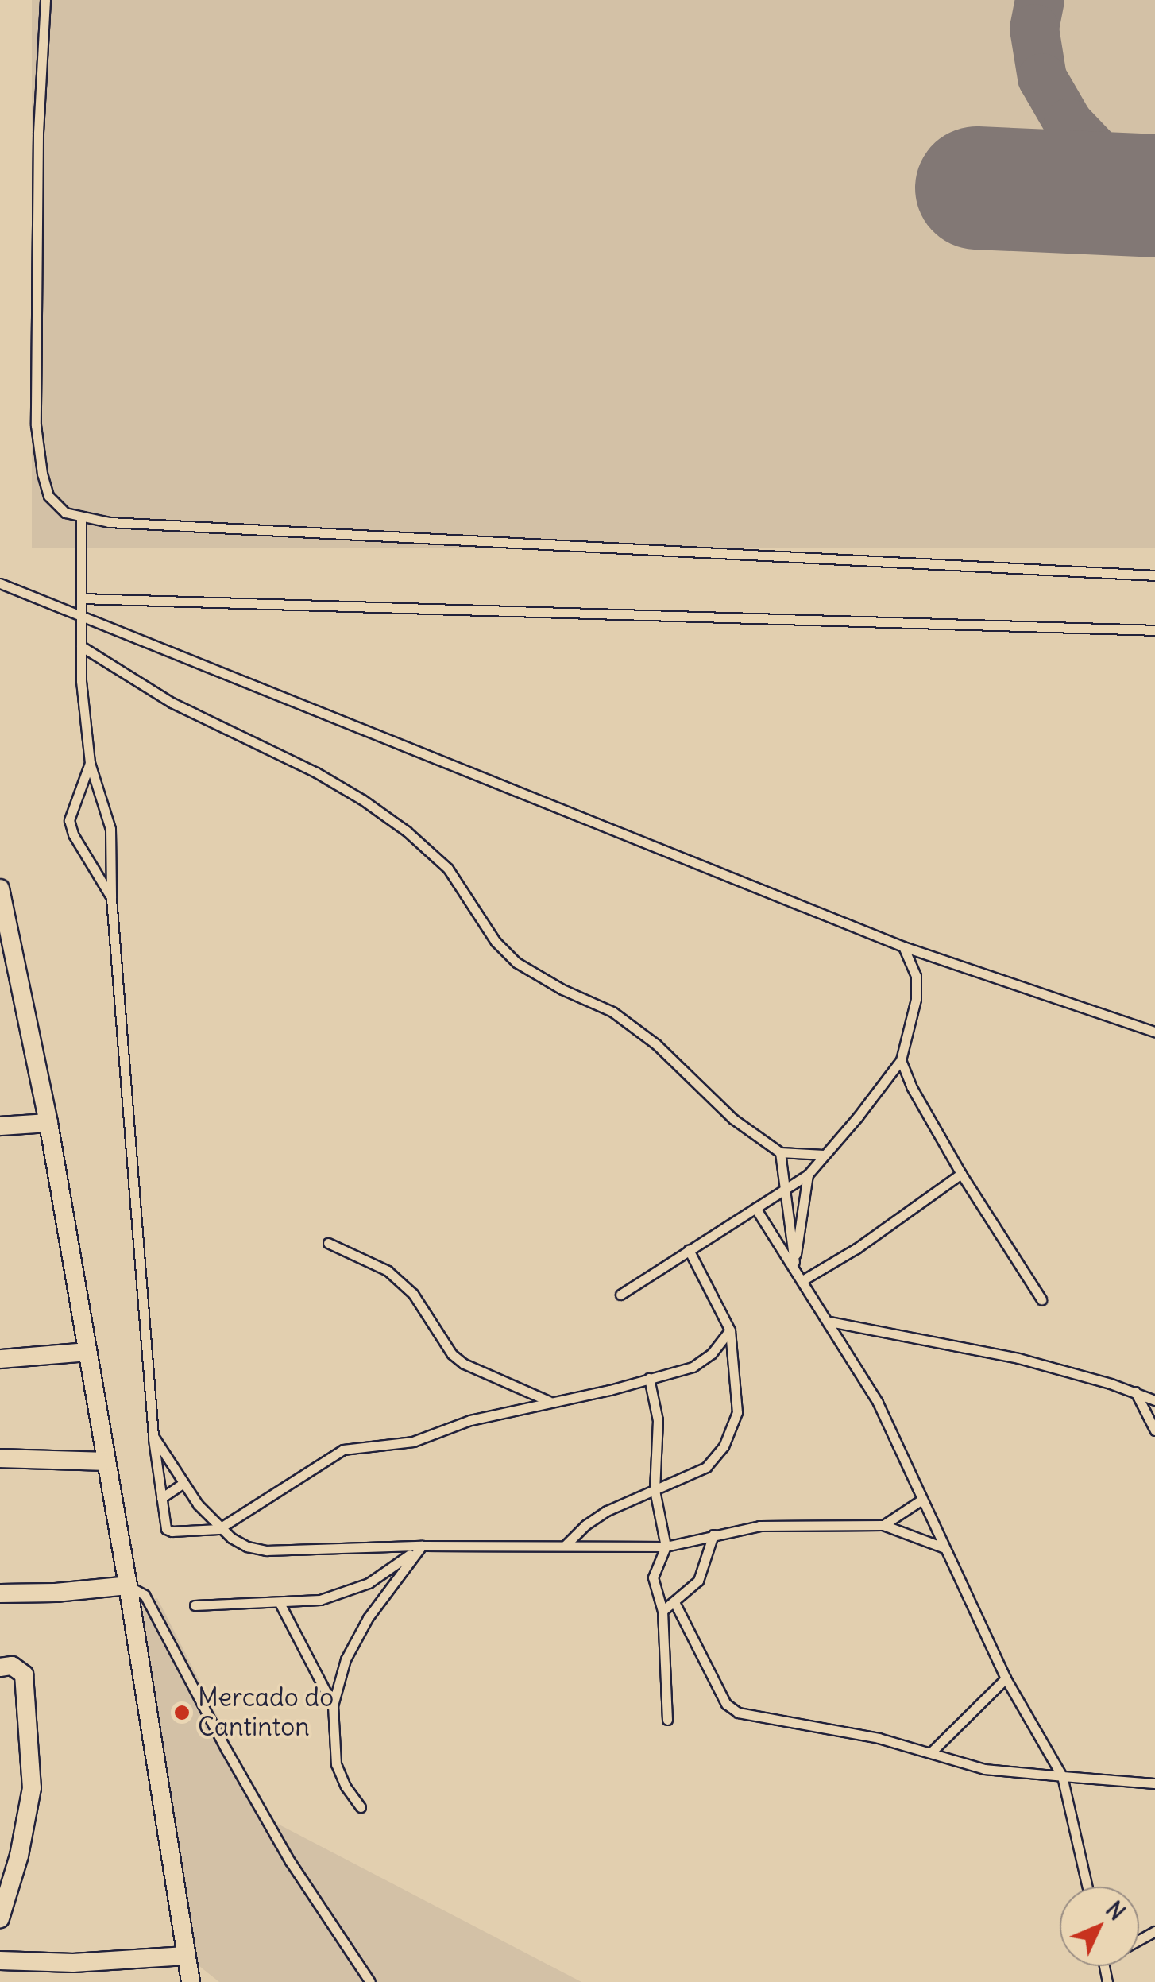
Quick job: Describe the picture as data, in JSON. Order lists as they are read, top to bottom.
{
  "places": ["Mercado do Cantinton"],
  "north": "top right"
}
